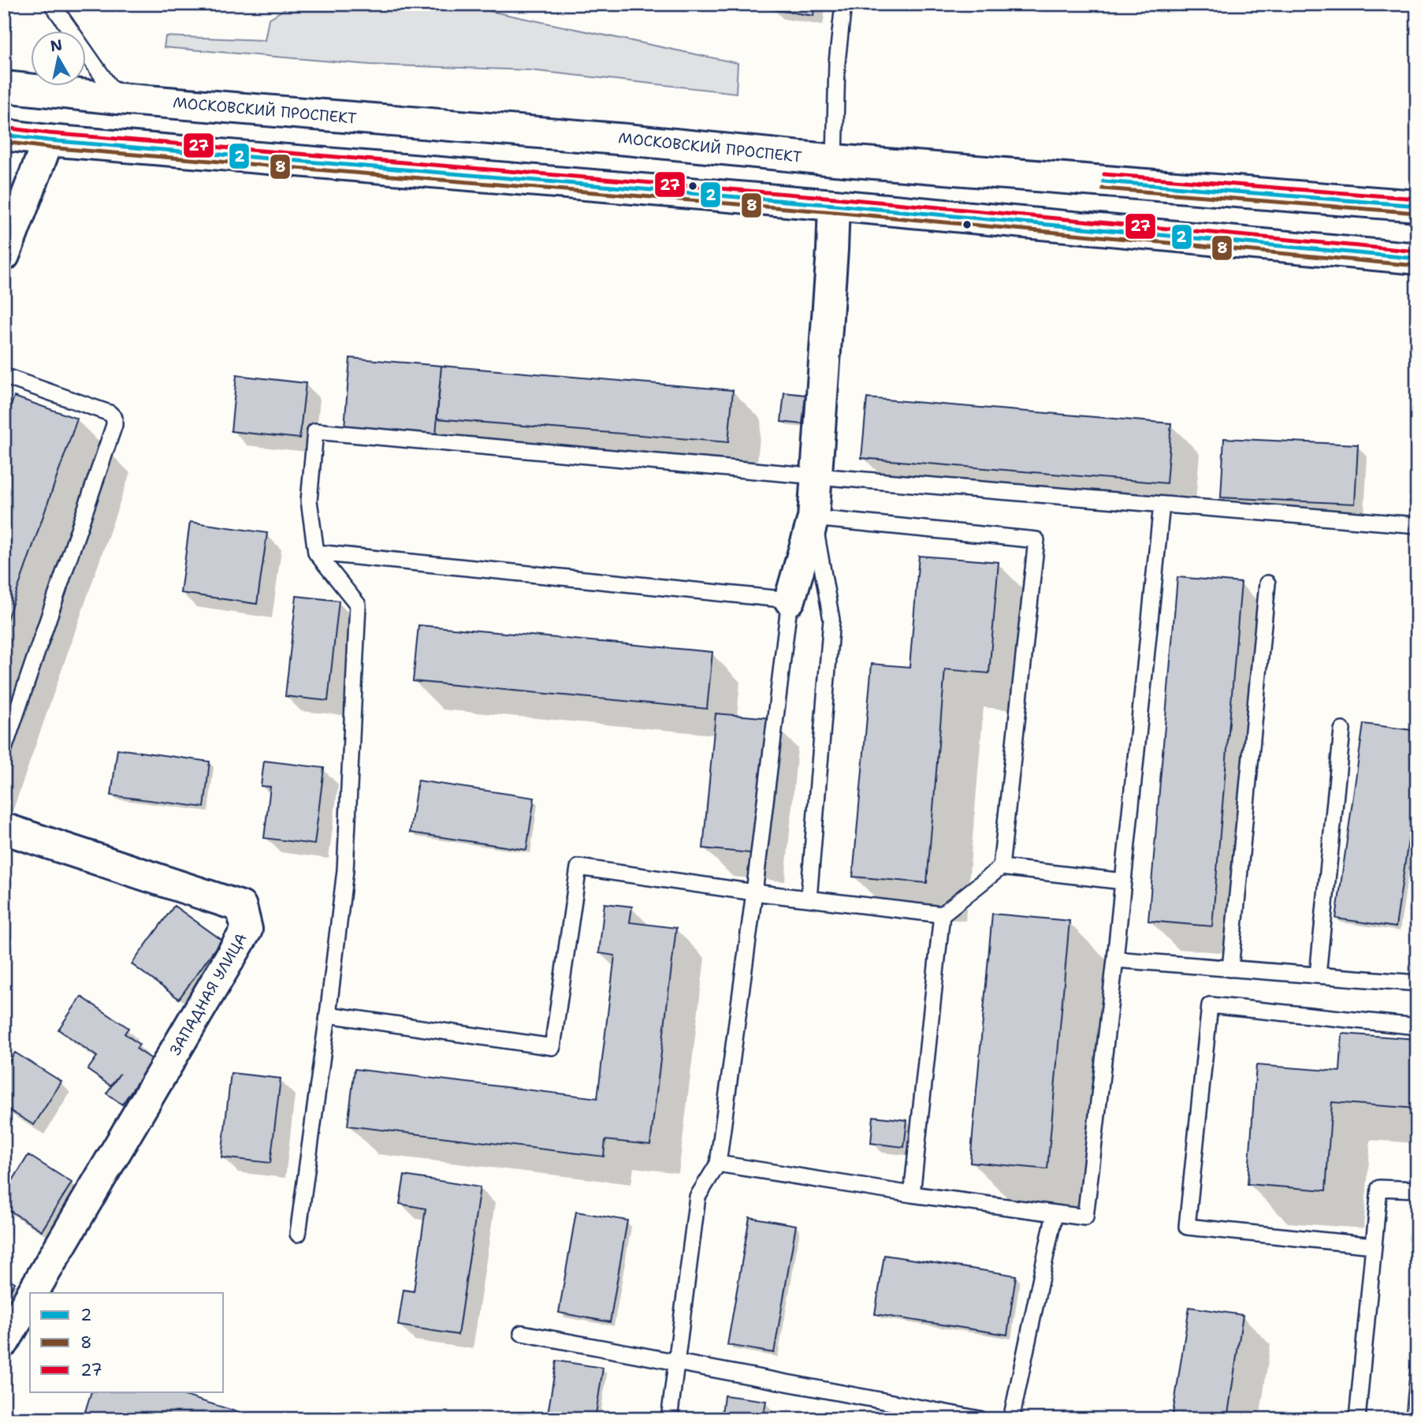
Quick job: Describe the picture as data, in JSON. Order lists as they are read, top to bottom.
{
  "streets": {
    "main road": ["МОСКОВСКИЙ ПРОСПЕКТ", "ЗАПАДНАЯ УЛИЦА"]
  },
  "lines": ["transit line 27", "transit line 2", "transit line 8"],
  "legend": ["2", "8", "27"],
  "north": "top"
}
